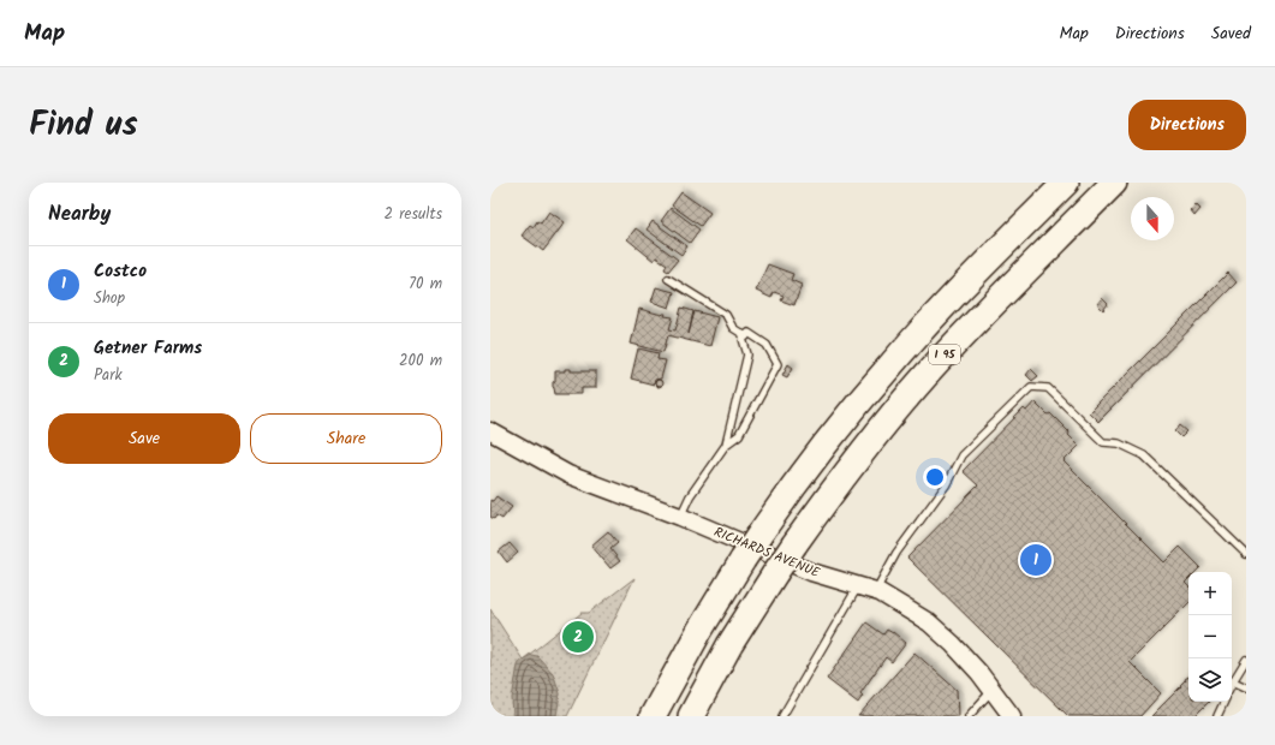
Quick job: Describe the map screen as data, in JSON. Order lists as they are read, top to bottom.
{
  "streets": {
    "highway": ["I 95"],
    "street": ["RICHARDS AVENUE"]
  },
  "north": "bottom",
  "page": {
    "header": "Map",
    "nav": ["Map", "Directions", "Saved"],
    "title": "Find us",
    "buttons": [
      "Directions",
      ["Save", "Share"]
    ],
    "heading": ["Nearby", "2 results"],
    "list": [
      {
        "mark": "1",
        "name": "Costco",
        "note": "Shop",
        "value": "70 m"
      },
      {
        "mark": "2",
        "name": "Getner Farms",
        "note": "Park",
        "value": "200 m"
      }
    ],
    "pins": ["1", "2"],
    "map_buttons": ["+", "−"]
  }
}
